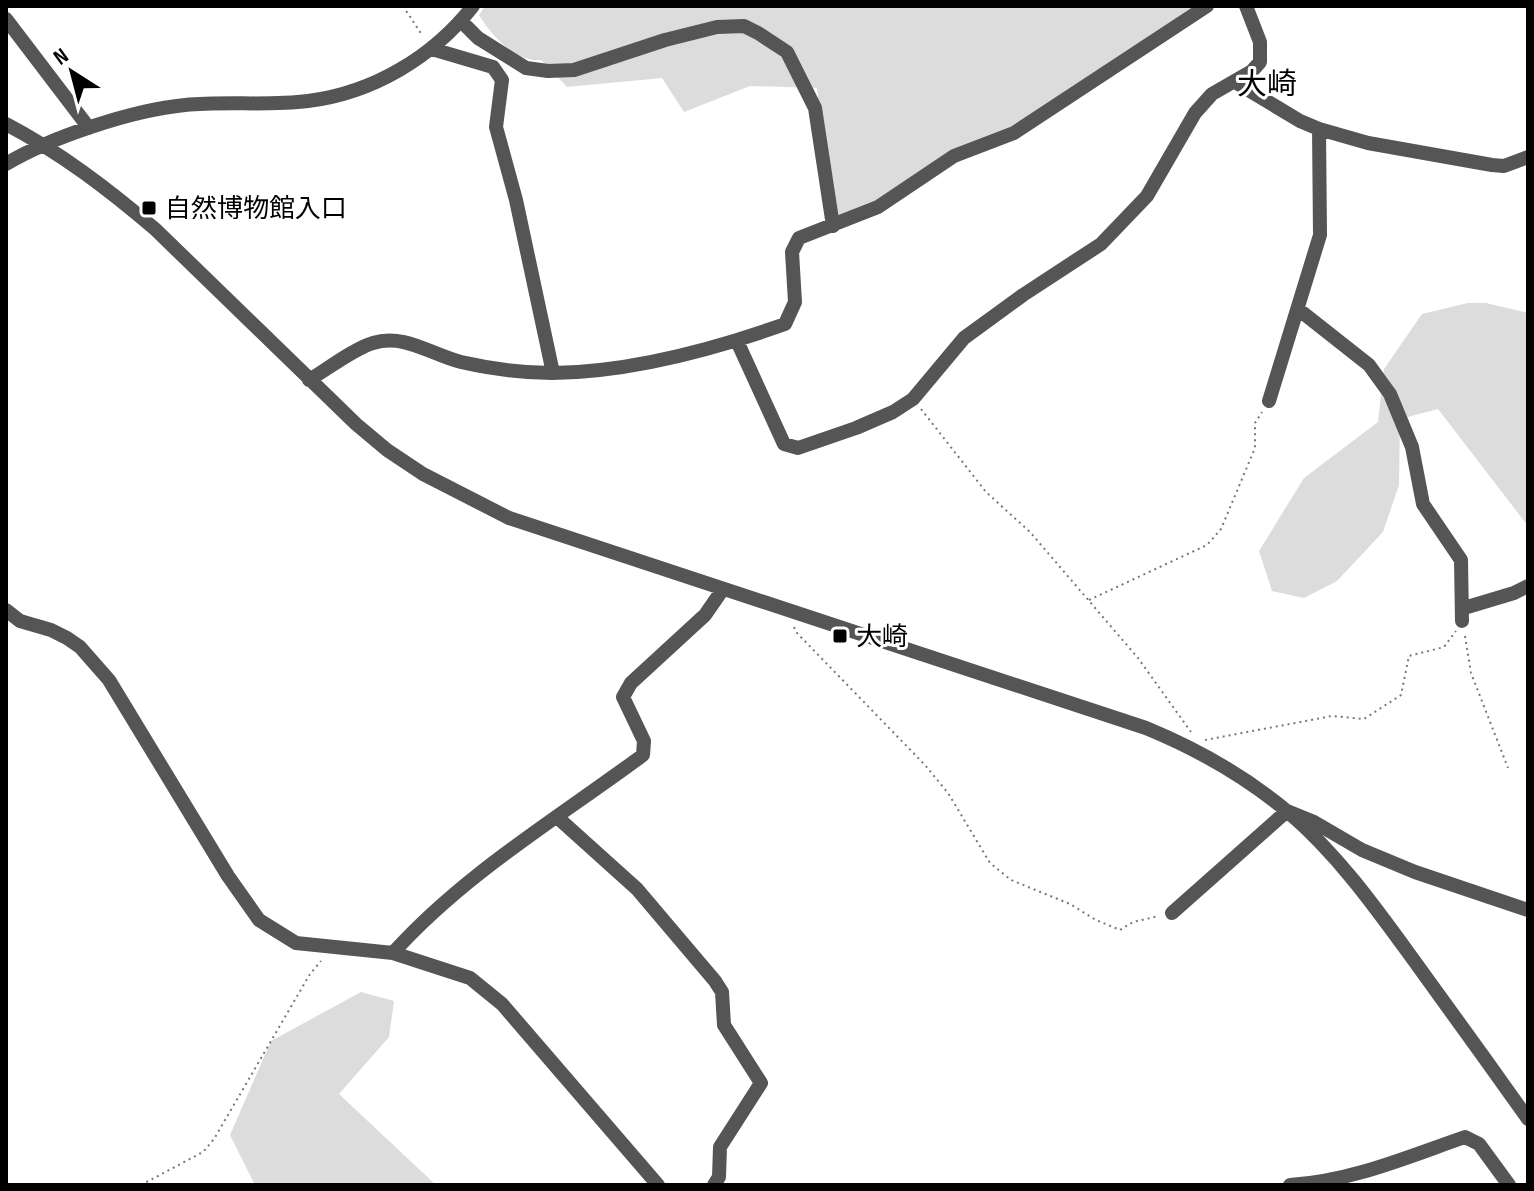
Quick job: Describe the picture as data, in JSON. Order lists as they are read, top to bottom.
{
  "districts": ["大崎"],
  "places": {
    "transit": ["自然博物館入口", "大崎"]
  },
  "north": "top left"
}
